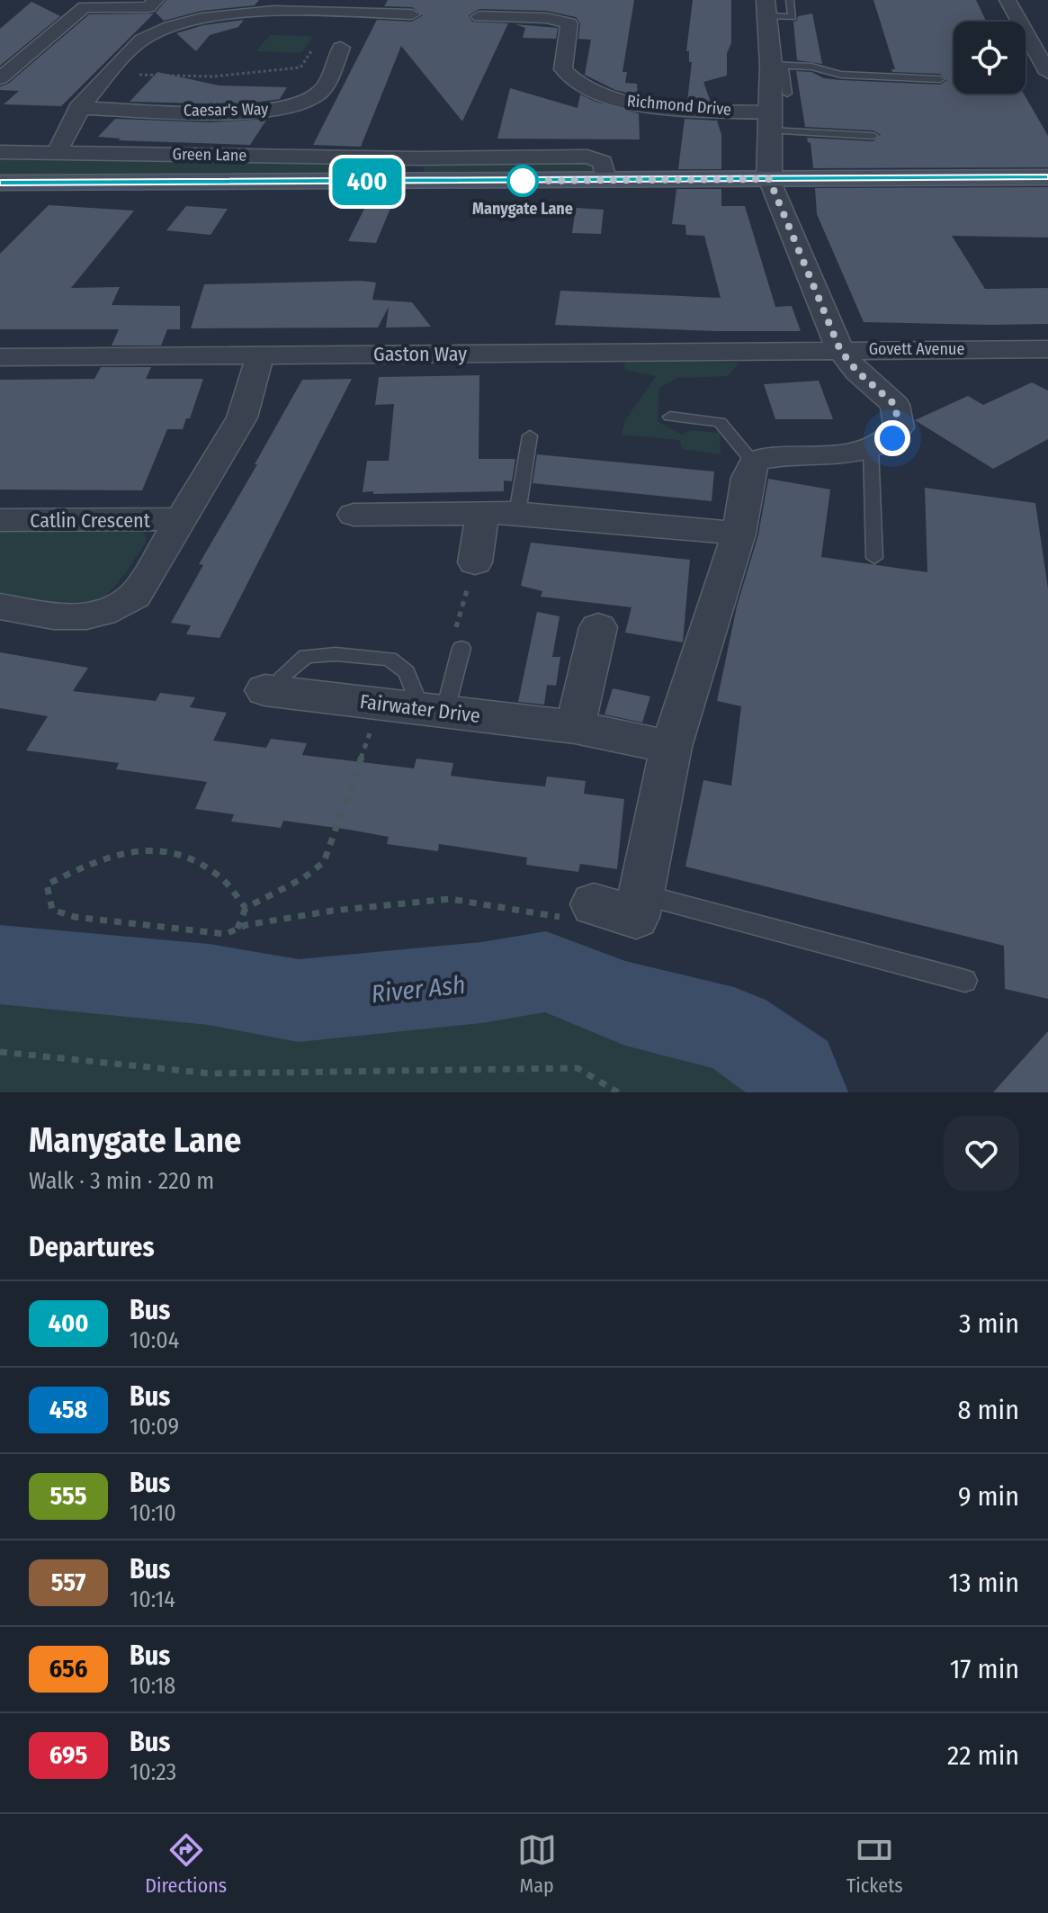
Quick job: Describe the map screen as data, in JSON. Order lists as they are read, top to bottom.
{
  "streets": {
    "main road": ["Green Lane"],
    "street": [
      "Richmond Drive",
      "Caesar's Way",
      "Govett Avenue",
      "Gaston Way",
      "Catlin Crescent",
      "Fairwater Drive"
    ]
  },
  "crossings": [
    ["Green Lane", "Govett Avenue"],
    ["Govett Avenue", "Gaston Way"],
    ["Gaston Way", "Catlin Crescent"]
  ],
  "water": ["River Ash"],
  "places": ["Manygate Lane"],
  "lines": ["bus line 400"],
  "page": {
    "on_map": "400",
    "heading": [
      ["Manygate Lane", "Walk · 3 min · 220 m"],
      "Departures"
    ],
    "list": [
      {
        "mark": "400",
        "name": "Bus",
        "note": "10:04",
        "value": "3 min"
      },
      {
        "mark": "458",
        "name": "Bus",
        "note": "10:09",
        "value": "8 min"
      },
      {
        "mark": "555",
        "name": "Bus",
        "note": "10:10",
        "value": "9 min"
      },
      {
        "mark": "557",
        "name": "Bus",
        "note": "10:14",
        "value": "13 min"
      },
      {
        "mark": "656",
        "name": "Bus",
        "note": "10:18",
        "value": "17 min"
      },
      {
        "mark": "695",
        "name": "Bus",
        "note": "10:23",
        "value": "22 min"
      }
    ],
    "tabs": ["Directions", "Map", "Tickets"]
  }
}
